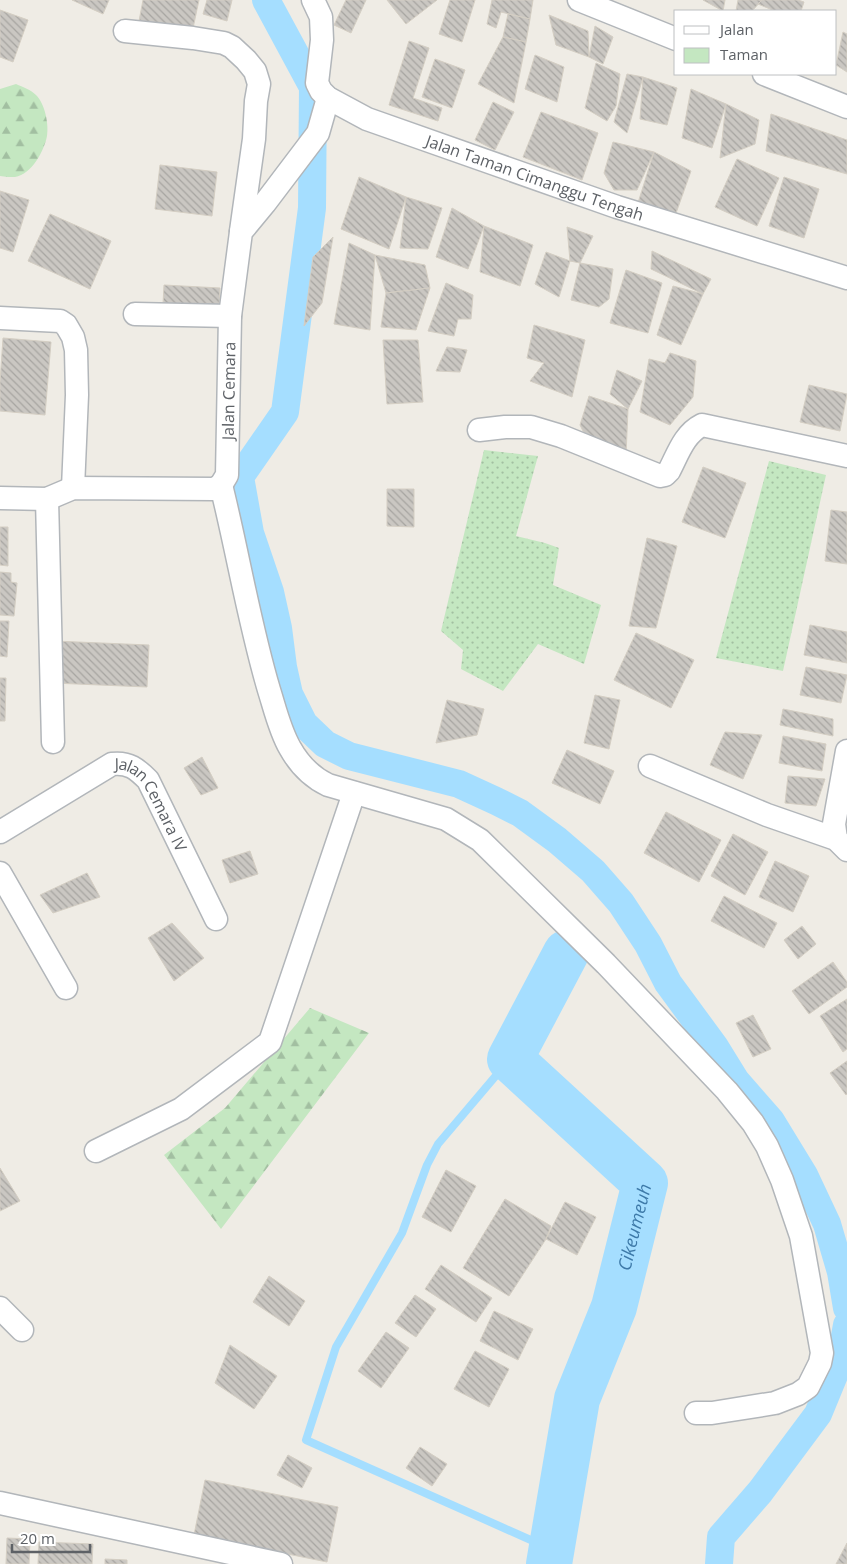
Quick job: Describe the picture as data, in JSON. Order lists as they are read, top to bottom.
{
  "streets": {
    "street": ["Jalan Taman Cimanggu Tengah", "Jalan Cemara", "Jalan Cemara IV"]
  },
  "water": ["Cikeumeuh"],
  "legend": ["Jalan", "Taman"],
  "scale_bar": "20 m"
}
